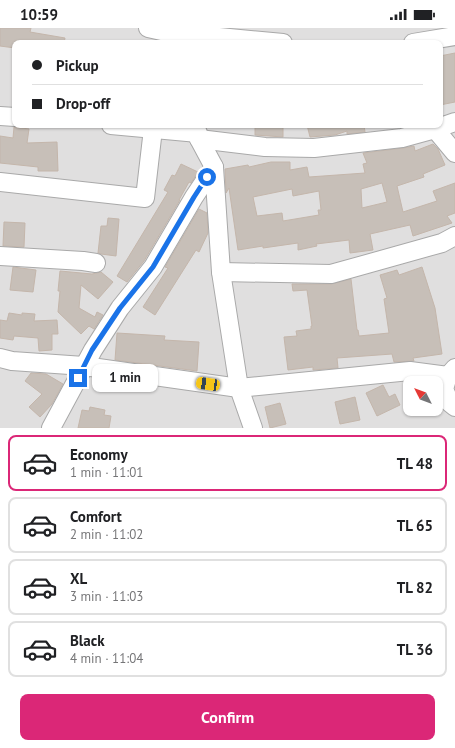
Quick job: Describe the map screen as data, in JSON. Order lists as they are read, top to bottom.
{
  "north": "top left",
  "page": {
    "status": "10:59",
    "banner": ["Pickup", "Drop-off"],
    "bubble": "1 min",
    "list": [
      {
        "name": "Economy",
        "note": "1 min · 11:01",
        "value": "TL 48"
      },
      {
        "name": "Comfort",
        "note": "2 min · 11:02",
        "value": "TL 65"
      },
      {
        "name": "XL",
        "note": "3 min · 11:03",
        "value": "TL 82"
      },
      {
        "name": "Black",
        "note": "4 min · 11:04",
        "value": "TL 36"
      }
    ],
    "buttons": "Confirm"
  }
}
